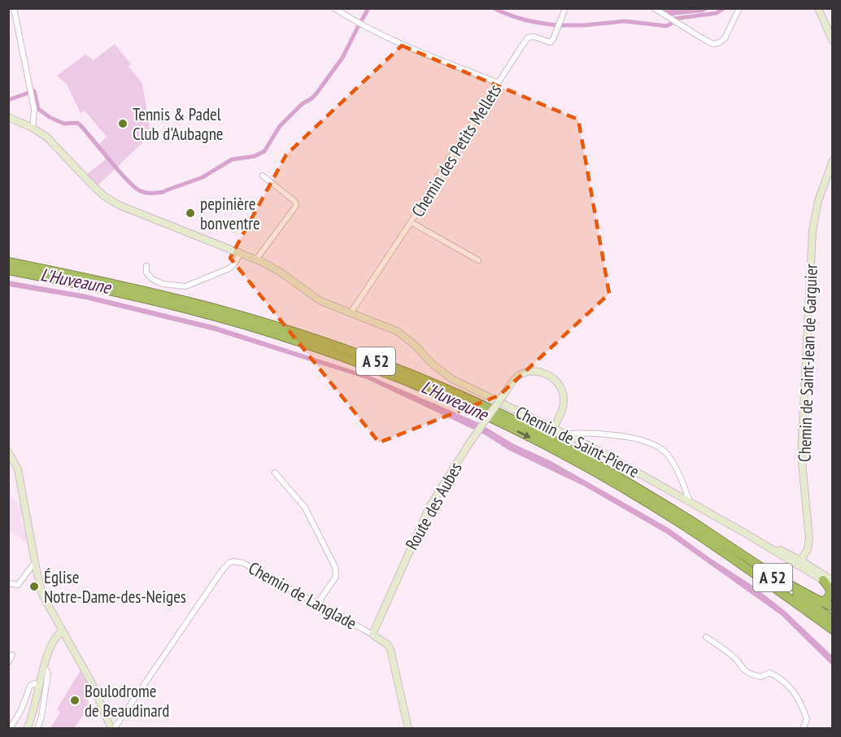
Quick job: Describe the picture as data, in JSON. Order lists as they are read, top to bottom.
{
  "streets": {
    "highway": ["A 52"],
    "street": [
      "Chemin des Petits Mellets",
      "Chemin de Saint-Jean de Garguier",
      "Chemin de Saint-Pierre",
      "Route des Aubes",
      "Chemin de Langlade"
    ]
  },
  "crossings": [
    ["Chemin des Petits Mellets", "Chemin de Saint-Pierre"],
    ["Chemin de Saint-Jean de Garguier", "Chemin de Saint-Pierre"],
    ["Chemin de Saint-Pierre", "Route des Aubes"],
    ["Route des Aubes", "Chemin de Langlade"]
  ],
  "water": ["L'Huveaune"],
  "places": [
    "Tennis & Padel Club d'Aubagne",
    "pepinière bonventre",
    "Église Notre-Dame-des-Neiges",
    "Boulodrome de Beaudinard"
  ]
}
